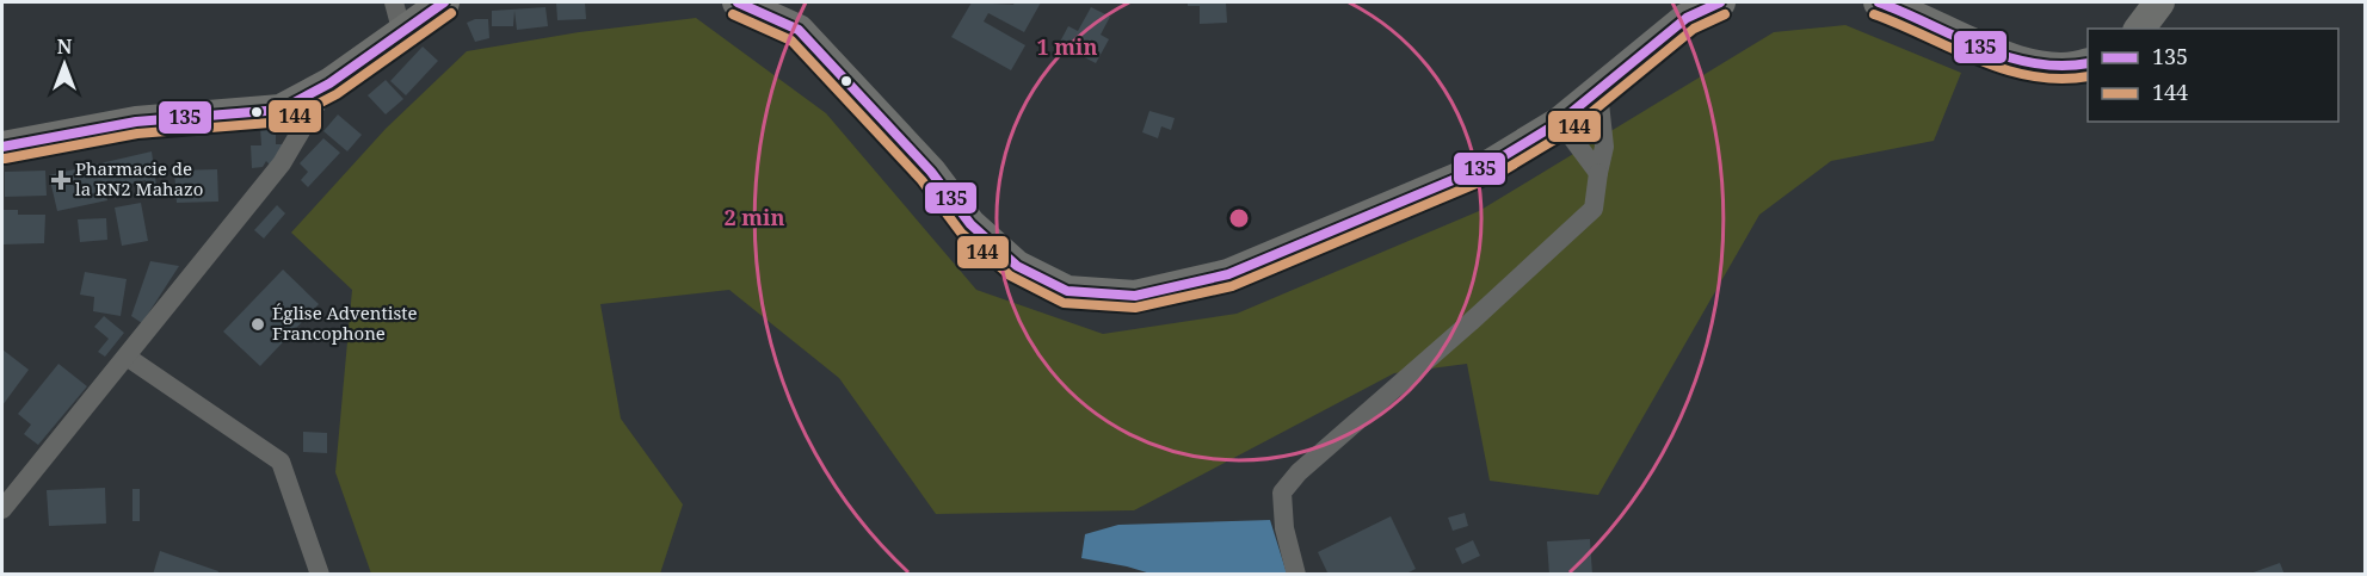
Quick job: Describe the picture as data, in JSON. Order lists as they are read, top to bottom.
{
  "places": {
    "health": ["Pharmacie de la RN2 Mahazo"],
    "other": ["Église Adventiste Francophone"]
  },
  "lines": ["transit line 135", "transit line 144"],
  "legend": ["135", "144"],
  "north": "top",
  "rings": ["1 min", "2 min"]
}
